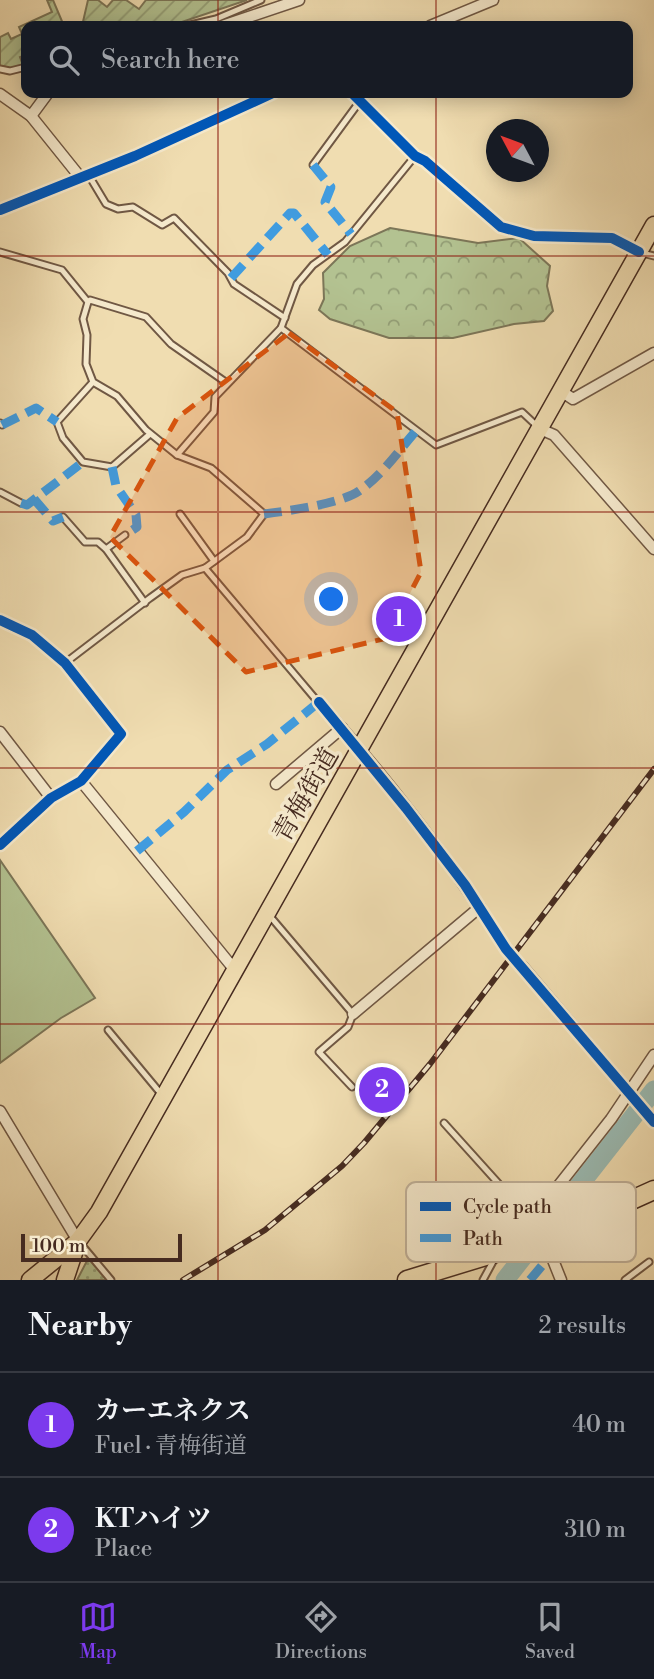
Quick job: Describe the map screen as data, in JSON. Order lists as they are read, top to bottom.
{
  "streets": {
    "main road": ["青梅街道"]
  },
  "legend": ["Cycle path", "Path"],
  "scale_bar": "100 m",
  "north": "top left",
  "page": {
    "search": "Search here",
    "pins": ["1", "2"],
    "scale": "100 m",
    "heading": ["Nearby", "2 results"],
    "list": [
      {
        "mark": "1",
        "name": "カーエネクス",
        "note": "Fuel · 青梅街道",
        "value": "40 m"
      },
      {
        "mark": "2",
        "name": "KTハイツ",
        "note": "Place",
        "value": "310 m"
      }
    ],
    "nav": ["Map", "Directions", "Saved"]
  }
}
